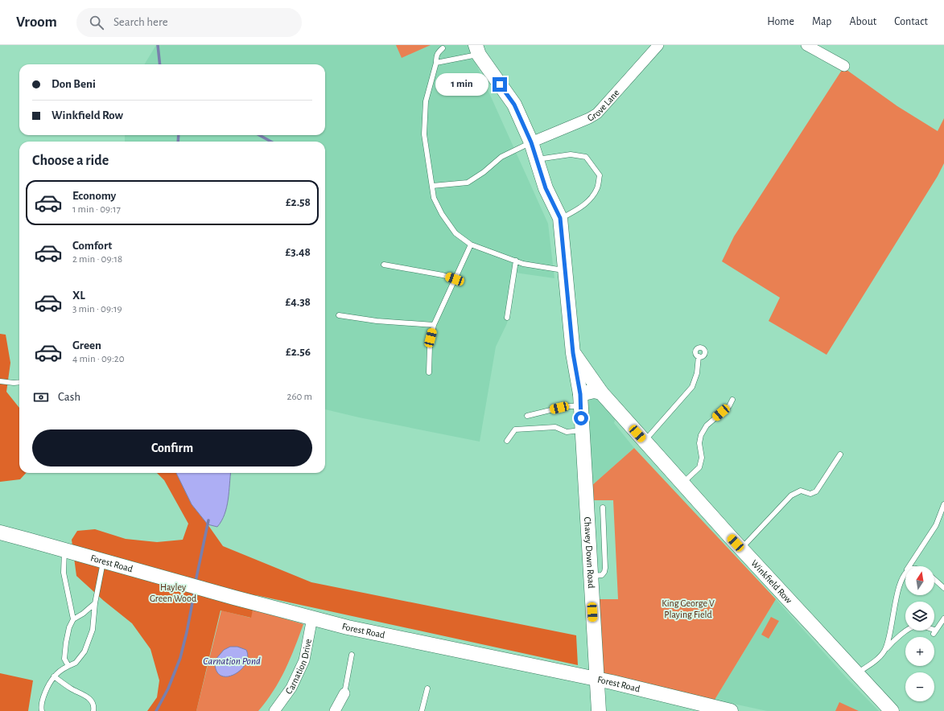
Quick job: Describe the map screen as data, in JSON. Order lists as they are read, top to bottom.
{
  "streets": {
    "main road": ["Chavey Down Road", "Forest Road", "Winkfield Row"],
    "street": ["Grove Lane", "Carnation Drive"]
  },
  "crossings": [
    ["Chavey Down Road", "Forest Road"],
    ["Forest Road", "Carnation Drive"]
  ],
  "water": ["Carnation Pond"],
  "parks": ["Hayley Green Wood", "King George V Playing Field"],
  "north": "top",
  "page": {
    "header": "Vroom",
    "search": "Search here",
    "nav": [
      "Home",
      "Map",
      "About",
      "Contact"
    ],
    "banner": ["Don Beni", "Winkfield Row"],
    "bubble": "1 min",
    "heading": "Choose a ride",
    "list": [
      {
        "name": "Economy",
        "note": "1 min · 09:17",
        "value": "£2.58"
      },
      {
        "name": "Comfort",
        "note": "2 min · 09:18",
        "value": "£3.48"
      },
      {
        "name": "XL",
        "note": "3 min · 09:19",
        "value": "£4.38"
      },
      {
        "name": "Green",
        "note": "4 min · 09:20",
        "value": "£2.56"
      }
    ],
    "pay": ["Cash", "260 m"],
    "buttons": "Confirm",
    "map_buttons": ["+", "−"]
  }
}
